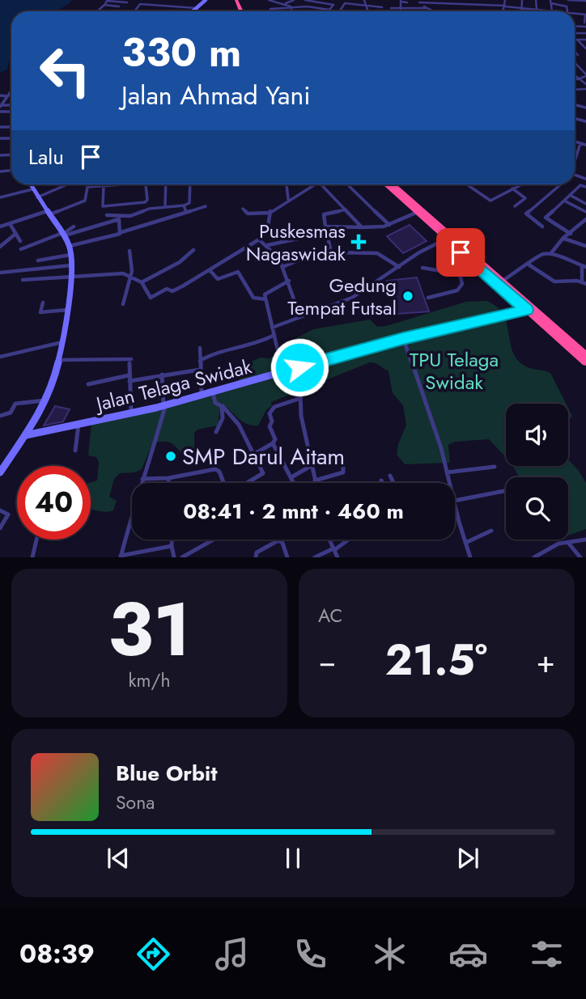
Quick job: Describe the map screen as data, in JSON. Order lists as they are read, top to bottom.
{
  "streets": {
    "street": ["Jalan Telaga Swidak"]
  },
  "parks": ["TPU Telaga Swidak"],
  "places": {
    "health": ["Puskesmas Nagaswidak"],
    "other": ["Gedung Tempat Futsal", "SMP Darul Aitam"]
  },
  "page": {
    "turn": ["330 m", "Jalan Ahmad Yani"],
    "then": "Lalu",
    "limit": "40",
    "trip": "08:41 · 2 mnt · 460 m",
    "tile": [
      ["31", "km/h"],
      "AC"
    ],
    "heat": ["−", "21.5°", "+"],
    "song": ["Blue Orbit", "Sona"],
    "tabs": "08:39"
  }
}
